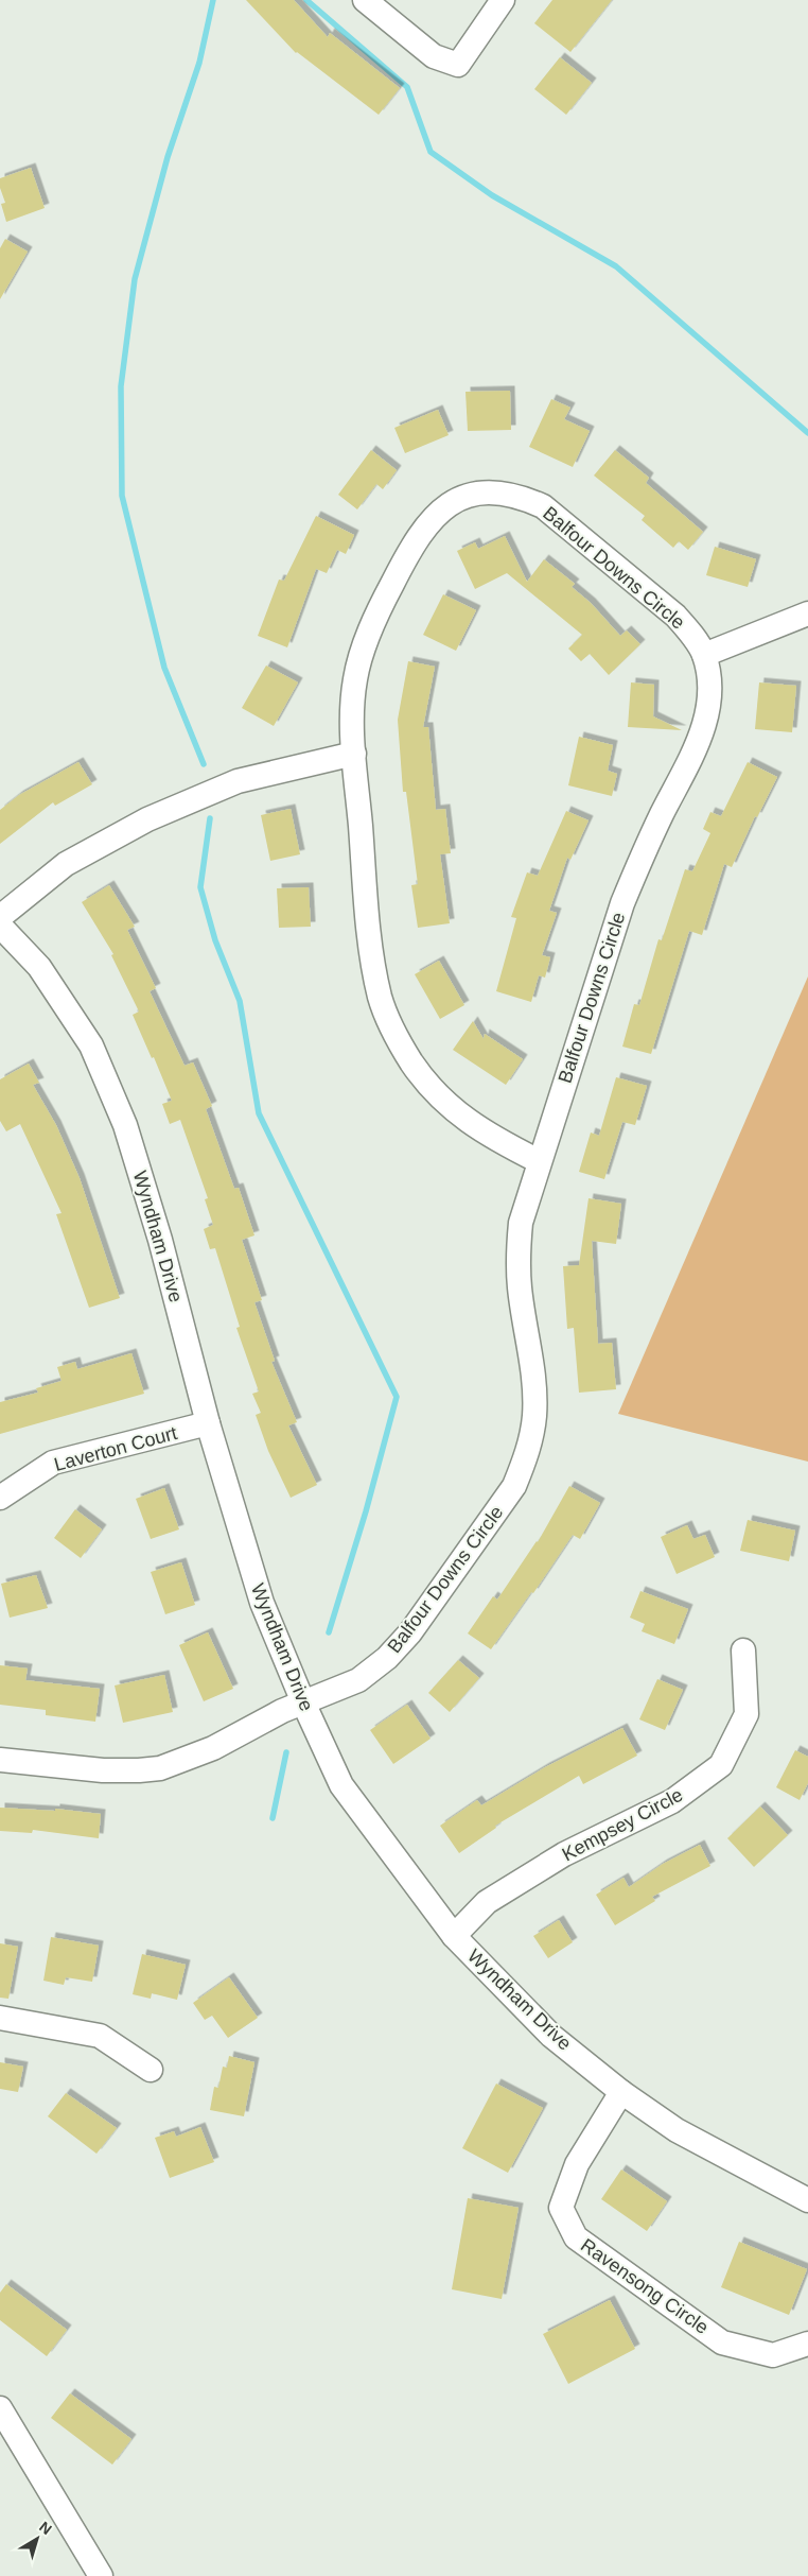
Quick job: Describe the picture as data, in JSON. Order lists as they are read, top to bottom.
{
  "streets": {
    "street": [
      "Balfour Downs Circle",
      "Wyndham Drive",
      "Laverton Court",
      "Kempsey Circle",
      "Ravensong Circle"
    ]
  },
  "crossings": [
    ["Balfour Downs Circle", "Wyndham Drive"],
    ["Wyndham Drive", "Laverton Court"],
    ["Wyndham Drive", "Kempsey Circle"],
    ["Wyndham Drive", "Ravensong Circle"]
  ],
  "north": "top right"
}
